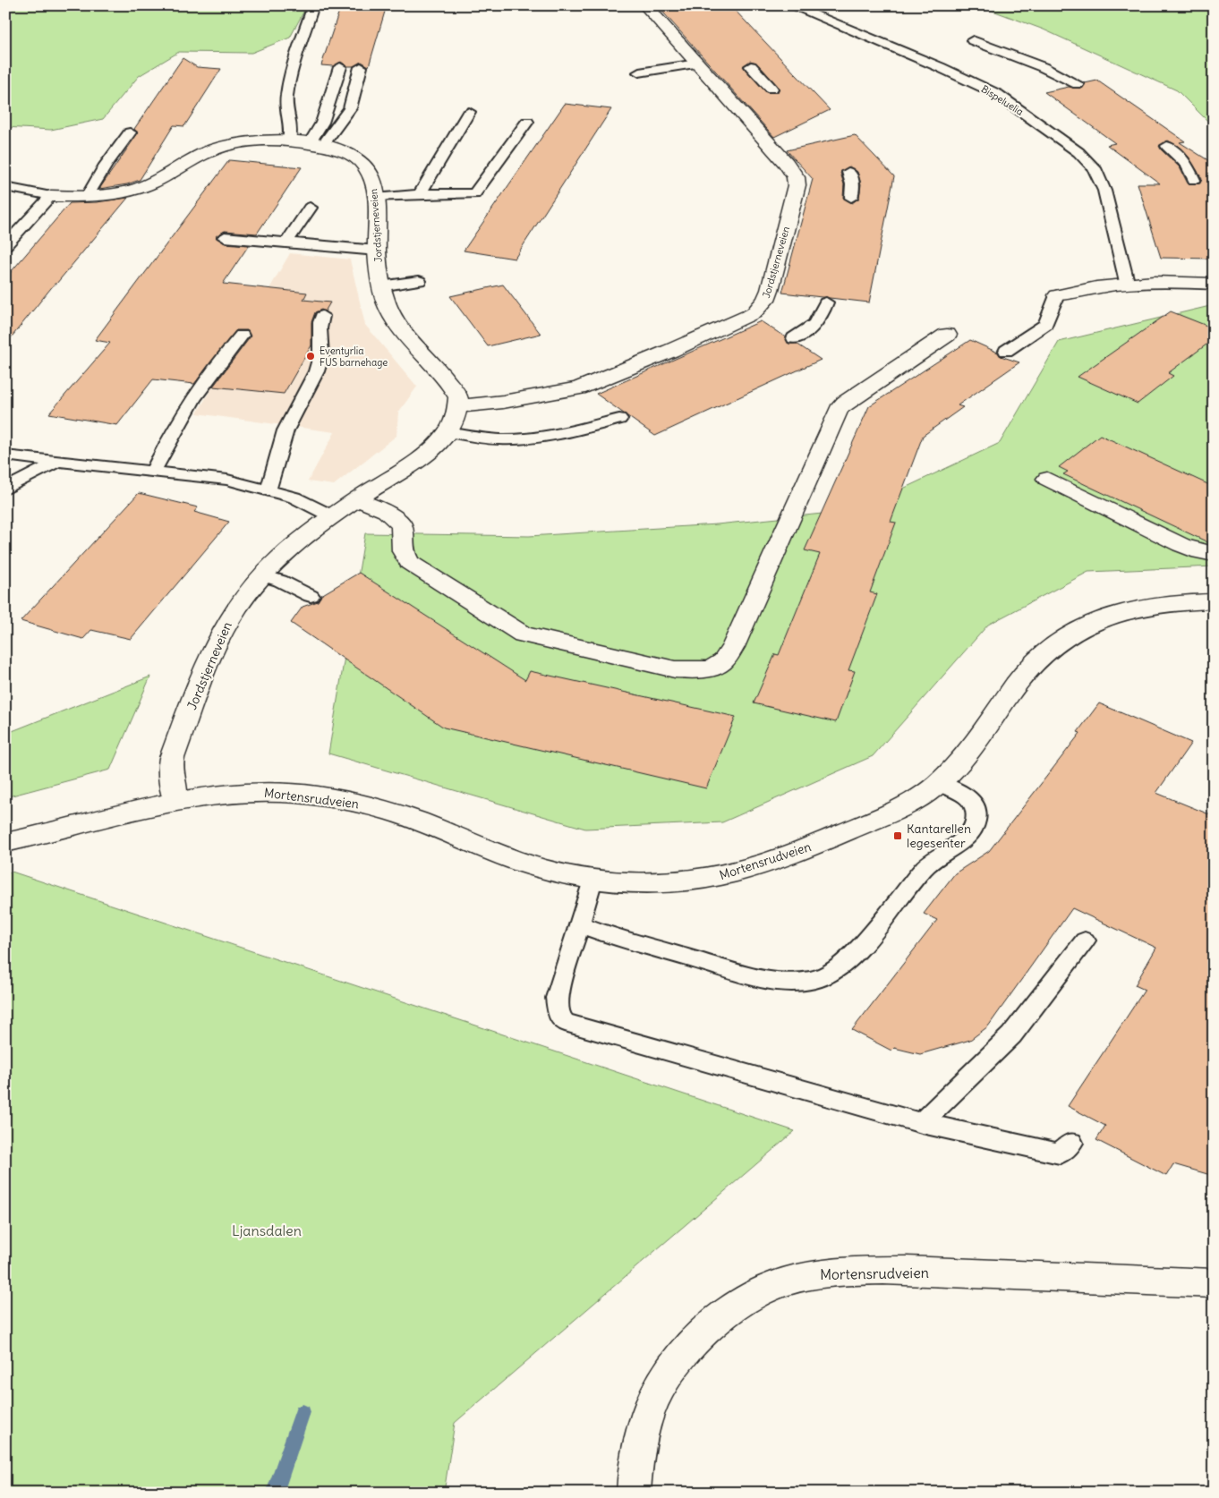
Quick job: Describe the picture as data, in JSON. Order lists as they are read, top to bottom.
{
  "streets": {
    "street": ["Jordstjerneveien", "Mortensrudveien"],
    "lane": ["Bispeluelia"]
  },
  "crossings": [
    ["Jordstjerneveien", "Mortensrudveien"]
  ],
  "parks": ["Ljansdalen"],
  "places": {
    "other": ["Eventyrlia FUS barnehage"],
    "transit": ["Kantarellen legesenter"]
  }
}
